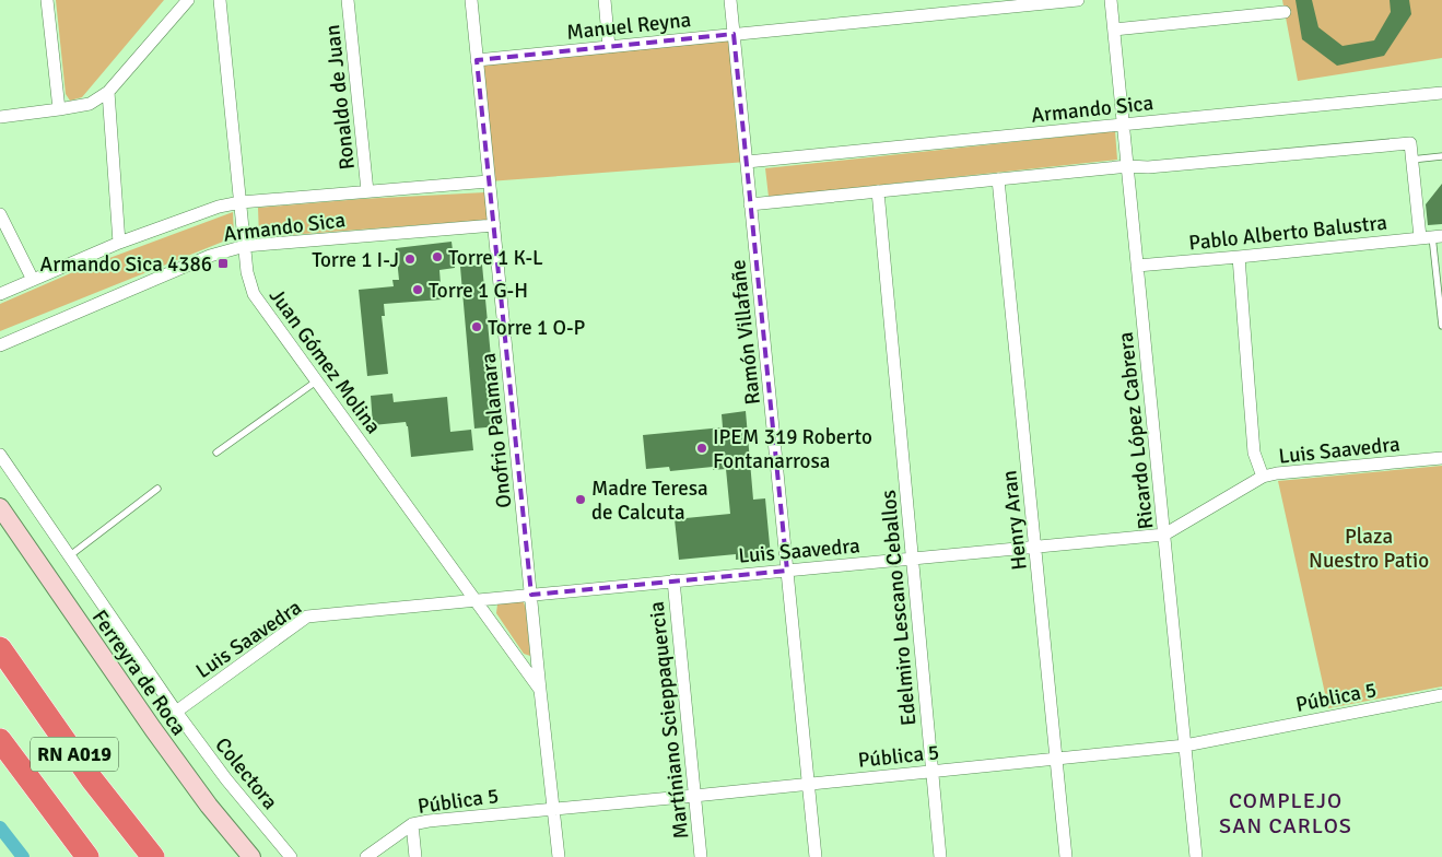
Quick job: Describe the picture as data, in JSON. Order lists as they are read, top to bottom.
{
  "streets": {
    "highway": ["RN A019"],
    "street": [
      "Manuel Reyna",
      "Ronaldo de Juan",
      "Armando Sica",
      "Pablo Alberto Balustra",
      "Ramón Villafañe",
      "Juan Gómez Molina",
      "Onofrio Palamara",
      "Ricardo López Cabrera",
      "Luis Saavedra",
      "Henry Aran",
      "Edelmiro Lescano Ceballos",
      "Ferreyra de Roca",
      "Pública 5",
      "Martíniano Scieppaquercia",
      "Colectora"
    ]
  },
  "crossings": [
    ["Manuel Reyna", "Ramón Villafañe"],
    ["Manuel Reyna", "Onofrio Palamara"],
    ["Ronaldo de Juan", "Armando Sica"],
    ["Armando Sica", "Ramón Villafañe"],
    ["Armando Sica", "Juan Gómez Molina"],
    ["Armando Sica", "Onofrio Palamara"],
    ["Armando Sica", "Ricardo López Cabrera"],
    ["Pablo Alberto Balustra", "Ricardo López Cabrera"],
    ["Ramón Villafañe", "Luis Saavedra"],
    ["Ramón Villafañe", "Pública 5"],
    ["Juan Gómez Molina", "Onofrio Palamara"],
    ["Juan Gómez Molina", "Luis Saavedra"],
    ["Onofrio Palamara", "Luis Saavedra"],
    ["Onofrio Palamara", "Pública 5"],
    ["Ricardo López Cabrera", "Luis Saavedra"],
    ["Ricardo López Cabrera", "Pública 5"],
    ["Luis Saavedra", "Henry Aran"],
    ["Luis Saavedra", "Edelmiro Lescano Ceballos"],
    ["Luis Saavedra", "Ferreyra de Roca"],
    ["Luis Saavedra", "Martíniano Scieppaquercia"],
    ["Luis Saavedra", "Colectora"],
    ["Henry Aran", "Pública 5"],
    ["Edelmiro Lescano Ceballos", "Pública 5"],
    ["Ferreyra de Roca", "Colectora"],
    ["Pública 5", "Martíniano Scieppaquercia"]
  ],
  "districts": ["COMPLEJO SAN CARLOS"],
  "parks": ["Plaza Nuestro Patio"],
  "places": {
    "other": [
      "Torre 1 K-L",
      "Torre 1 I-J",
      "Torre 1 G-H",
      "Torre 1 O-P",
      "IPEM 319 Roberto Fontanarrosa",
      "Madre Teresa de Calcuta"
    ],
    "transit": ["Armando Sica 4386"]
  }
}
